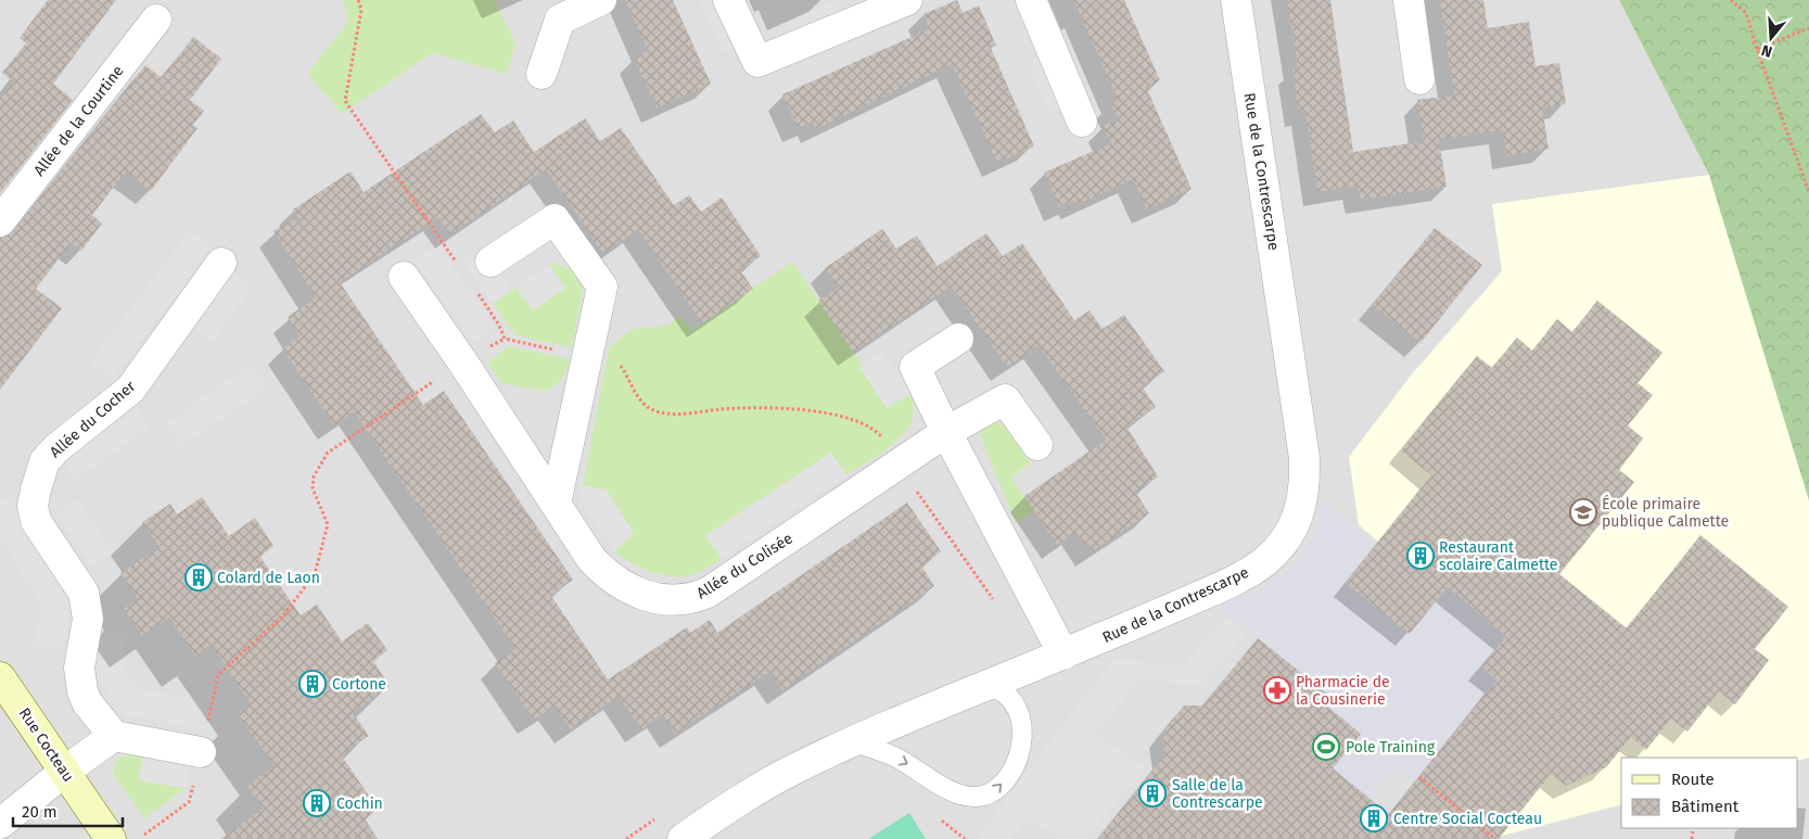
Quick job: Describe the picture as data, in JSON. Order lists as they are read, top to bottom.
{
  "streets": {
    "street": [
      "Allée de la Courtine",
      "Rue de la Contrescarpe",
      "Allée du Cocher",
      "Allée du Colisée",
      "Rue Cocteau"
    ]
  },
  "places": {
    "school or university": ["École primaire publique Calmette"],
    "building": [
      "Restaurant scolaire Calmette",
      "Colard de Laon",
      "Cortone",
      "Salle de la Contrescarpe",
      "Cochin",
      "Centre Social Cocteau"
    ],
    "pharmacy": ["Pharmacie de la Cousinerie"],
    "sports": ["Pole Training"]
  },
  "legend": ["Route", "Bâtiment"],
  "scale_bar": "20 m",
  "north": "bottom"
}
